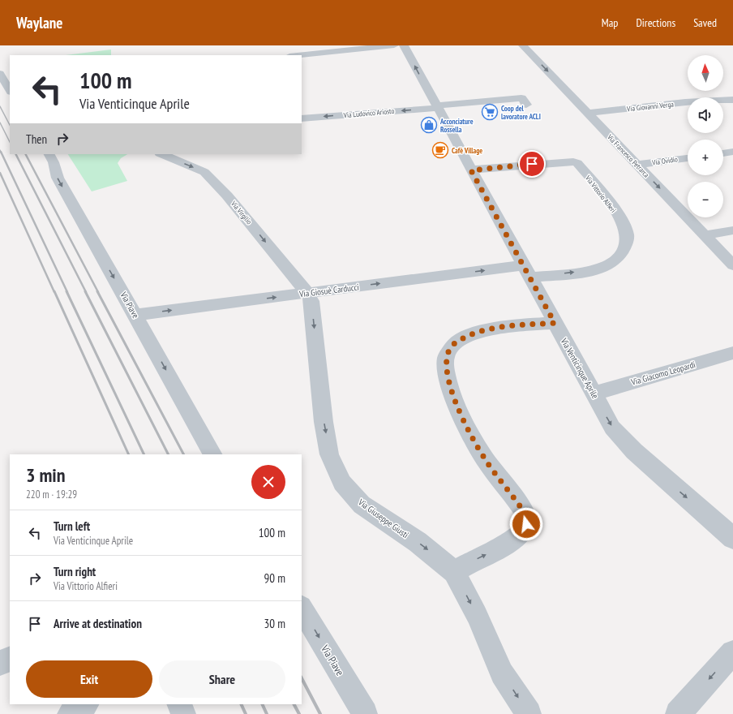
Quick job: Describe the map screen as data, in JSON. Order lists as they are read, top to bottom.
{
  "streets": {
    "street": [
      "Via Giovanni Verga",
      "Via Ludovico Ariosto",
      "Via Francesco Petrarca",
      "Via Ovidio",
      "Via Vittorio Alfieri",
      "Via Virgilio",
      "Via Giosuè Carducci",
      "Via Piave",
      "Via Venticinque Aprile",
      "Via Giacomo Leopardi",
      "Via Giuseppe Giusti"
    ]
  },
  "crossings": [
    ["Via Giovanni Verga", "Via Francesco Petrarca"],
    ["Via Ludovico Ariosto", "Via Venticinque Aprile"],
    ["Via Francesco Petrarca", "Via Ovidio"],
    ["Via Vittorio Alfieri", "Via Giosuè Carducci"],
    ["Via Vittorio Alfieri", "Via Venticinque Aprile"],
    ["Via Virgilio", "Via Giosuè Carducci"],
    ["Via Virgilio", "Via Giuseppe Giusti"],
    ["Via Giosuè Carducci", "Via Piave"],
    ["Via Giosuè Carducci", "Via Venticinque Aprile"],
    ["Via Giosuè Carducci", "Via Giuseppe Giusti"],
    ["Via Venticinque Aprile", "Via Giacomo Leopardi"]
  ],
  "one_way": [
    "Via Francesco Petrarca",
    "Via Virgilio",
    "Via Giosuè Carducci",
    "Via Piave",
    "Via Giuseppe Giusti"
  ],
  "places": {
    "supermarket": ["Coop del lavoratore ACLI"],
    "shop": ["Acconciature Rossella"],
    "cafe": ["Cafè Village"]
  },
  "north": "top",
  "page": {
    "header": "Waylane",
    "nav": ["Map", "Directions", "Saved"],
    "map_buttons": ["+", "−"],
    "turn": ["100 m", "Via Venticinque Aprile"],
    "then": "Then",
    "heading": ["3 min", "220 m · 19:29"],
    "list": [
      {
        "name": "Turn left",
        "note": "Via Venticinque Aprile",
        "value": "100 m"
      },
      {
        "name": "Turn right",
        "note": "Via Vittorio Alfieri",
        "value": "90 m"
      },
      {
        "name": "Arrive at destination",
        "value": "30 m"
      }
    ],
    "buttons": ["Exit", "Share"]
  }
}
